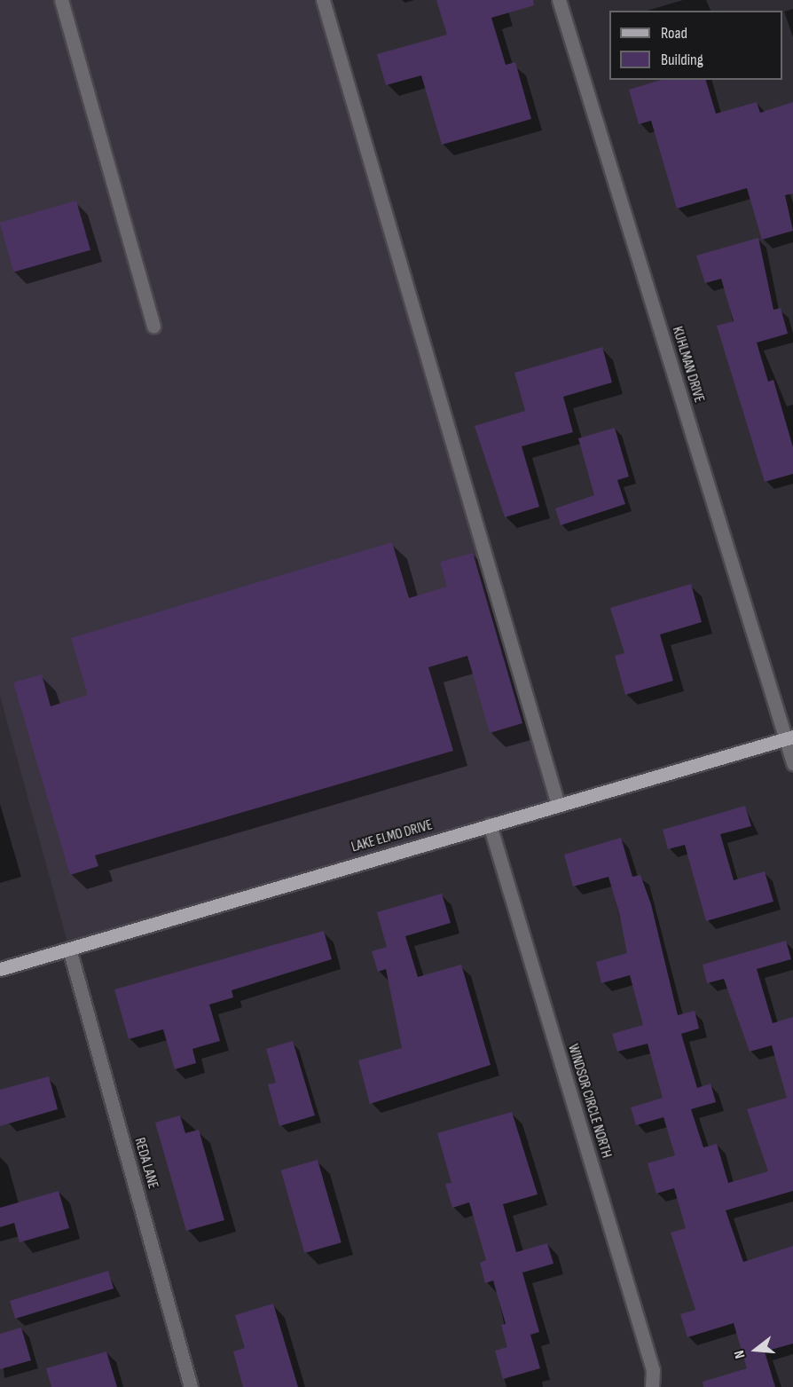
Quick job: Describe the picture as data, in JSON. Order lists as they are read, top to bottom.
{
  "streets": {
    "main road": ["LAKE ELMO DRIVE"],
    "street": ["KUHLMAN DRIVE", "WINDSOR CIRCLE NORTH", "REDA LANE"]
  },
  "crossings": [
    ["KUHLMAN DRIVE", "LAKE ELMO DRIVE"],
    ["LAKE ELMO DRIVE", "WINDSOR CIRCLE NORTH"],
    ["LAKE ELMO DRIVE", "REDA LANE"]
  ],
  "legend": ["Road", "Building"],
  "north": "left"
}
